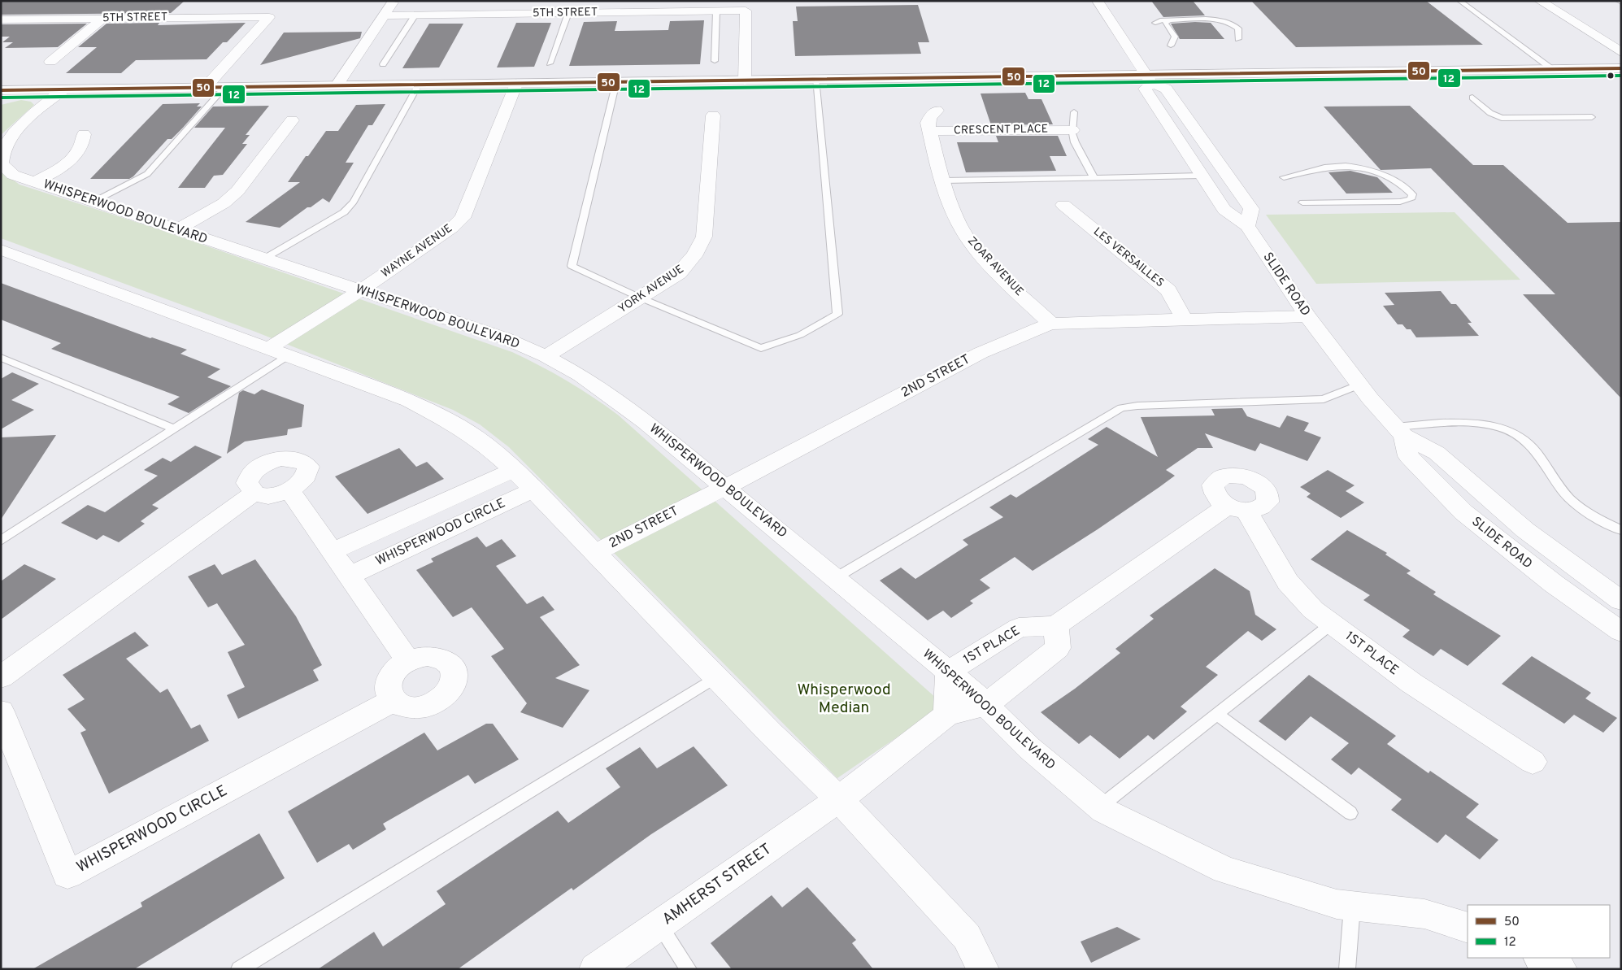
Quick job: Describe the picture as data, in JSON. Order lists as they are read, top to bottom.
{
  "streets": {
    "street": [
      "5TH STREET",
      "CRESCENT PLACE",
      "WHISPERWOOD BOULEVARD",
      "WAYNE AVENUE",
      "LES VERSAILLES",
      "ZOAR AVENUE",
      "SLIDE ROAD",
      "YORK AVENUE",
      "2ND STREET",
      "WHISPERWOOD CIRCLE",
      "1ST PLACE",
      "AMHERST STREET"
    ]
  },
  "crossings": [
    ["CRESCENT PLACE", "ZOAR AVENUE"],
    ["WHISPERWOOD BOULEVARD", "WAYNE AVENUE"],
    ["WHISPERWOOD BOULEVARD", "YORK AVENUE"],
    ["WHISPERWOOD BOULEVARD", "2ND STREET"],
    ["WHISPERWOOD BOULEVARD", "1ST PLACE"],
    ["LES VERSAILLES", "2ND STREET"],
    ["ZOAR AVENUE", "2ND STREET"],
    ["SLIDE ROAD", "2ND STREET"]
  ],
  "parks": ["Whisperwood Median"],
  "lines": ["transit line 50", "transit line 12"],
  "legend": ["50", "12"]
}
